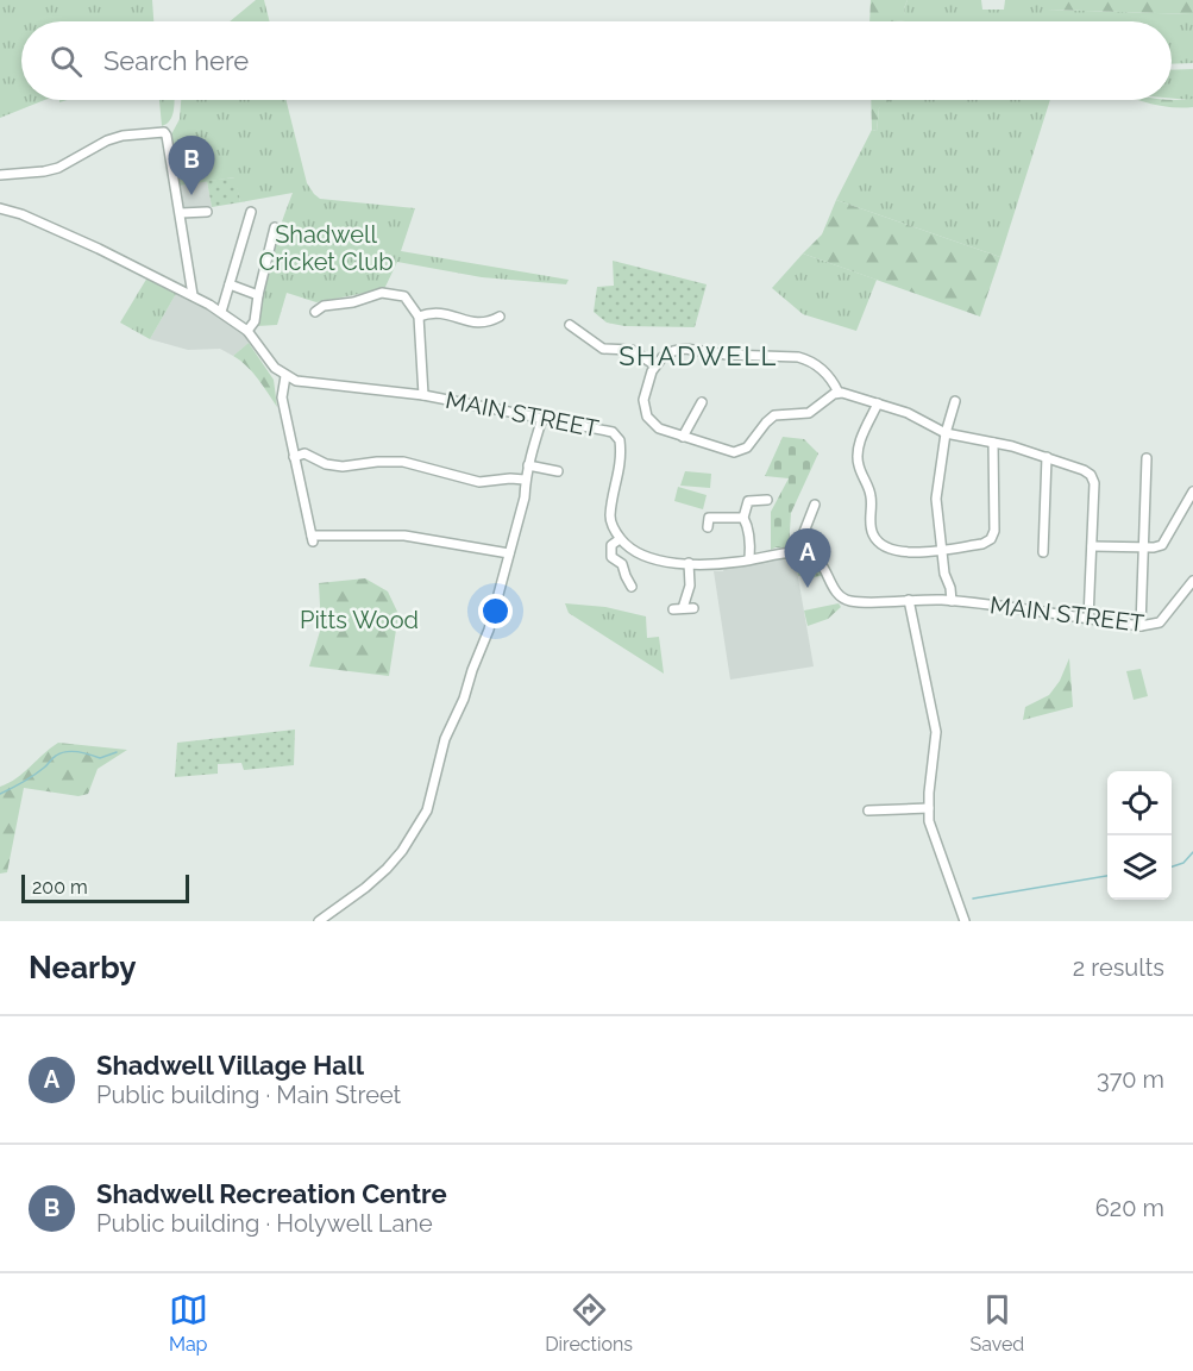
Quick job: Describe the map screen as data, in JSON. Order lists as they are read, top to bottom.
{
  "streets": {
    "street": ["MAIN STREET"]
  },
  "districts": ["SHADWELL"],
  "parks": ["Shadwell Cricket Club", "Pitts Wood"],
  "scale_bar": "200 m",
  "page": {
    "search": "Search here",
    "pins": ["B", "A"],
    "scale": "200 m",
    "heading": ["Nearby", "2 results"],
    "list": [
      {
        "mark": "A",
        "name": "Shadwell Village Hall",
        "note": "Public building · Main Street",
        "value": "370 m"
      },
      {
        "mark": "B",
        "name": "Shadwell Recreation Centre",
        "note": "Public building · Holywell Lane",
        "value": "620 m"
      }
    ],
    "nav": ["Map", "Directions", "Saved"]
  }
}
